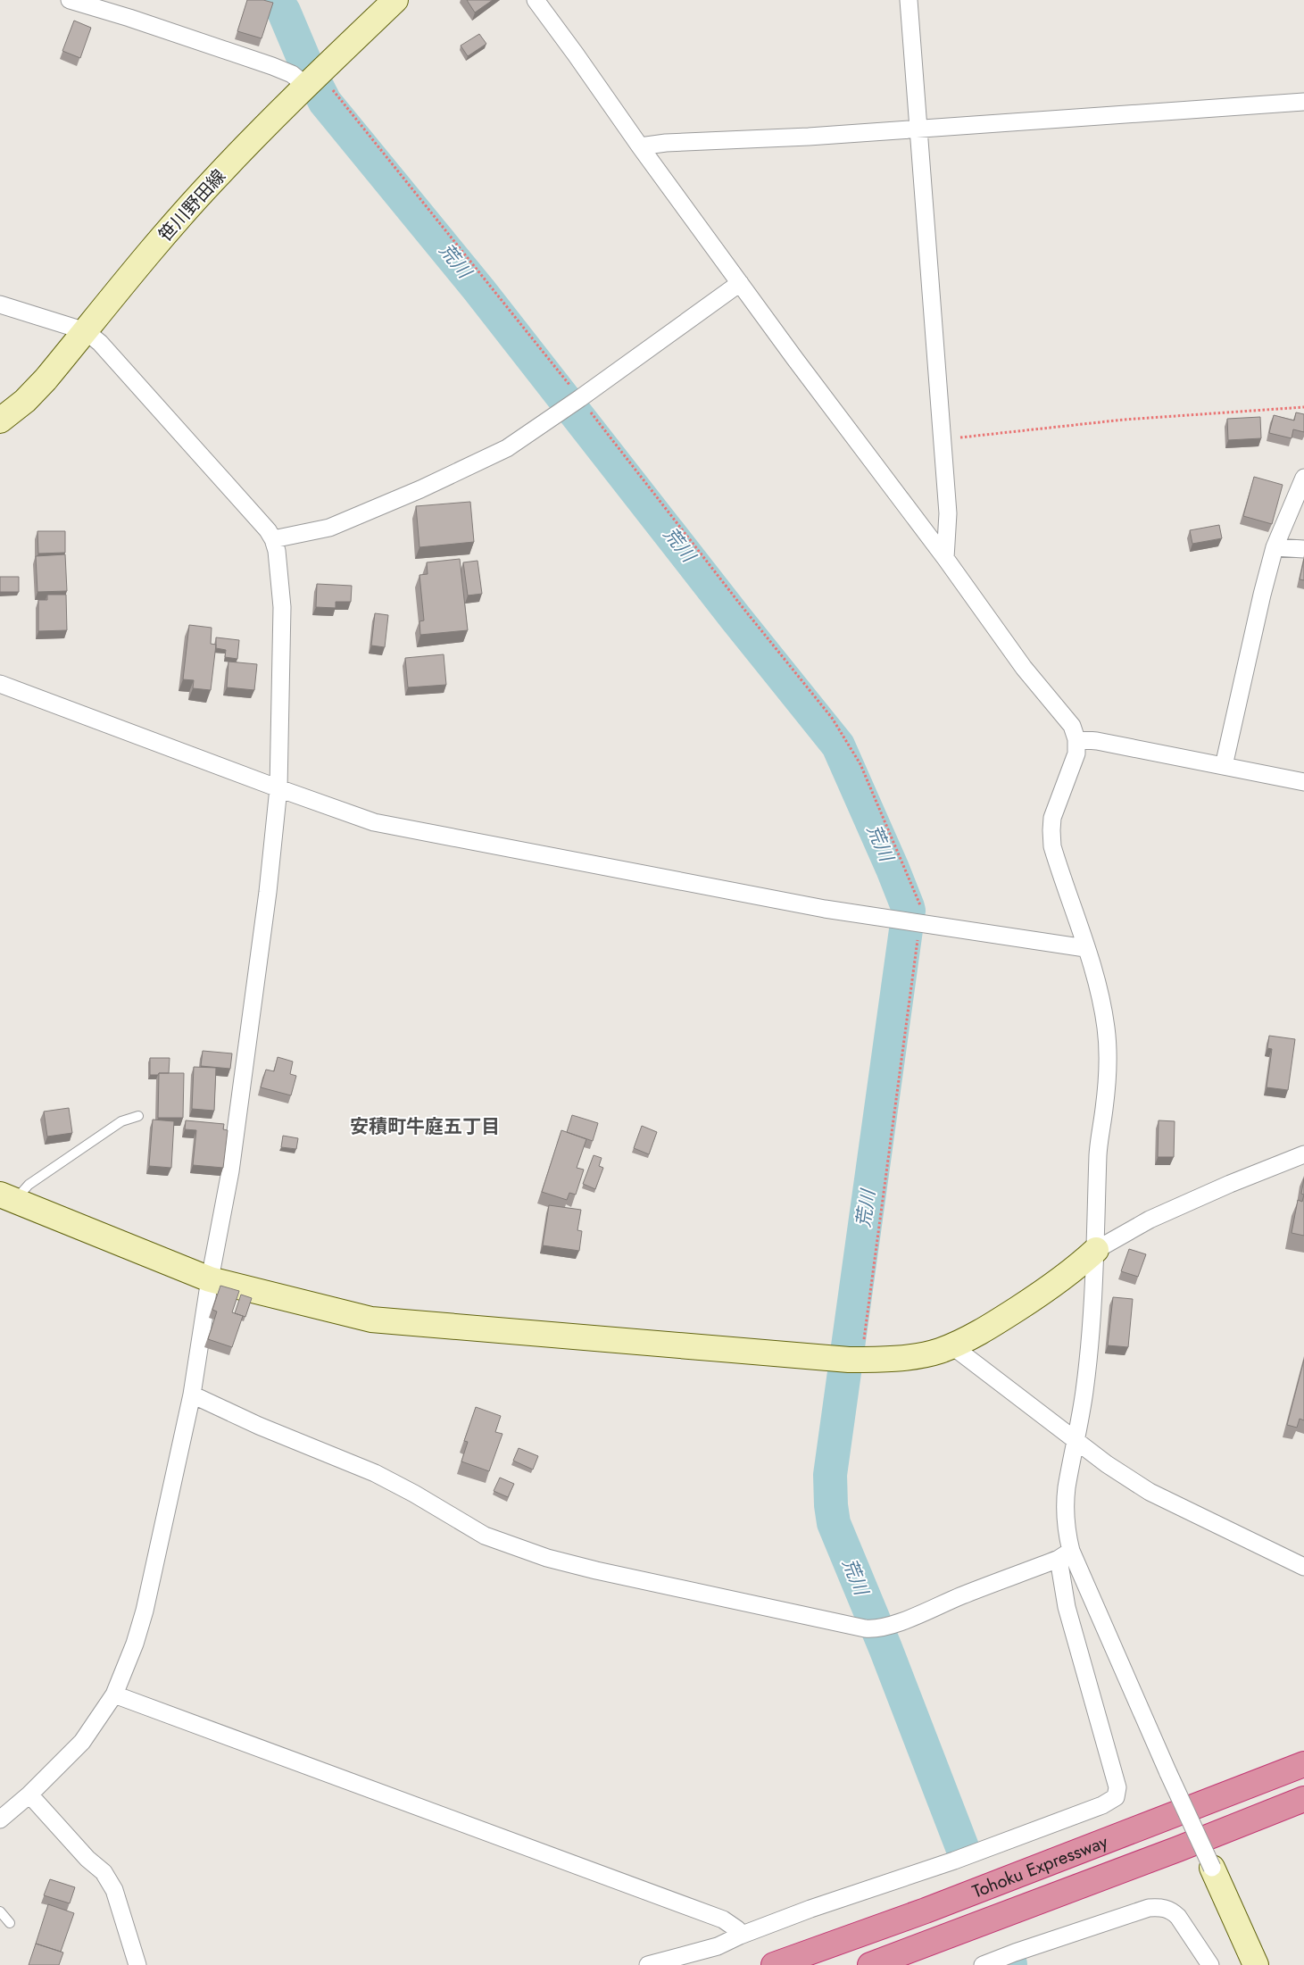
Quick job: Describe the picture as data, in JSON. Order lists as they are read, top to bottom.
{
  "streets": {
    "highway": ["Tohoku Expressway"],
    "street": ["笹川野田線"]
  },
  "districts": ["安積町牛庭五丁目"],
  "water": ["荒川"]
}
